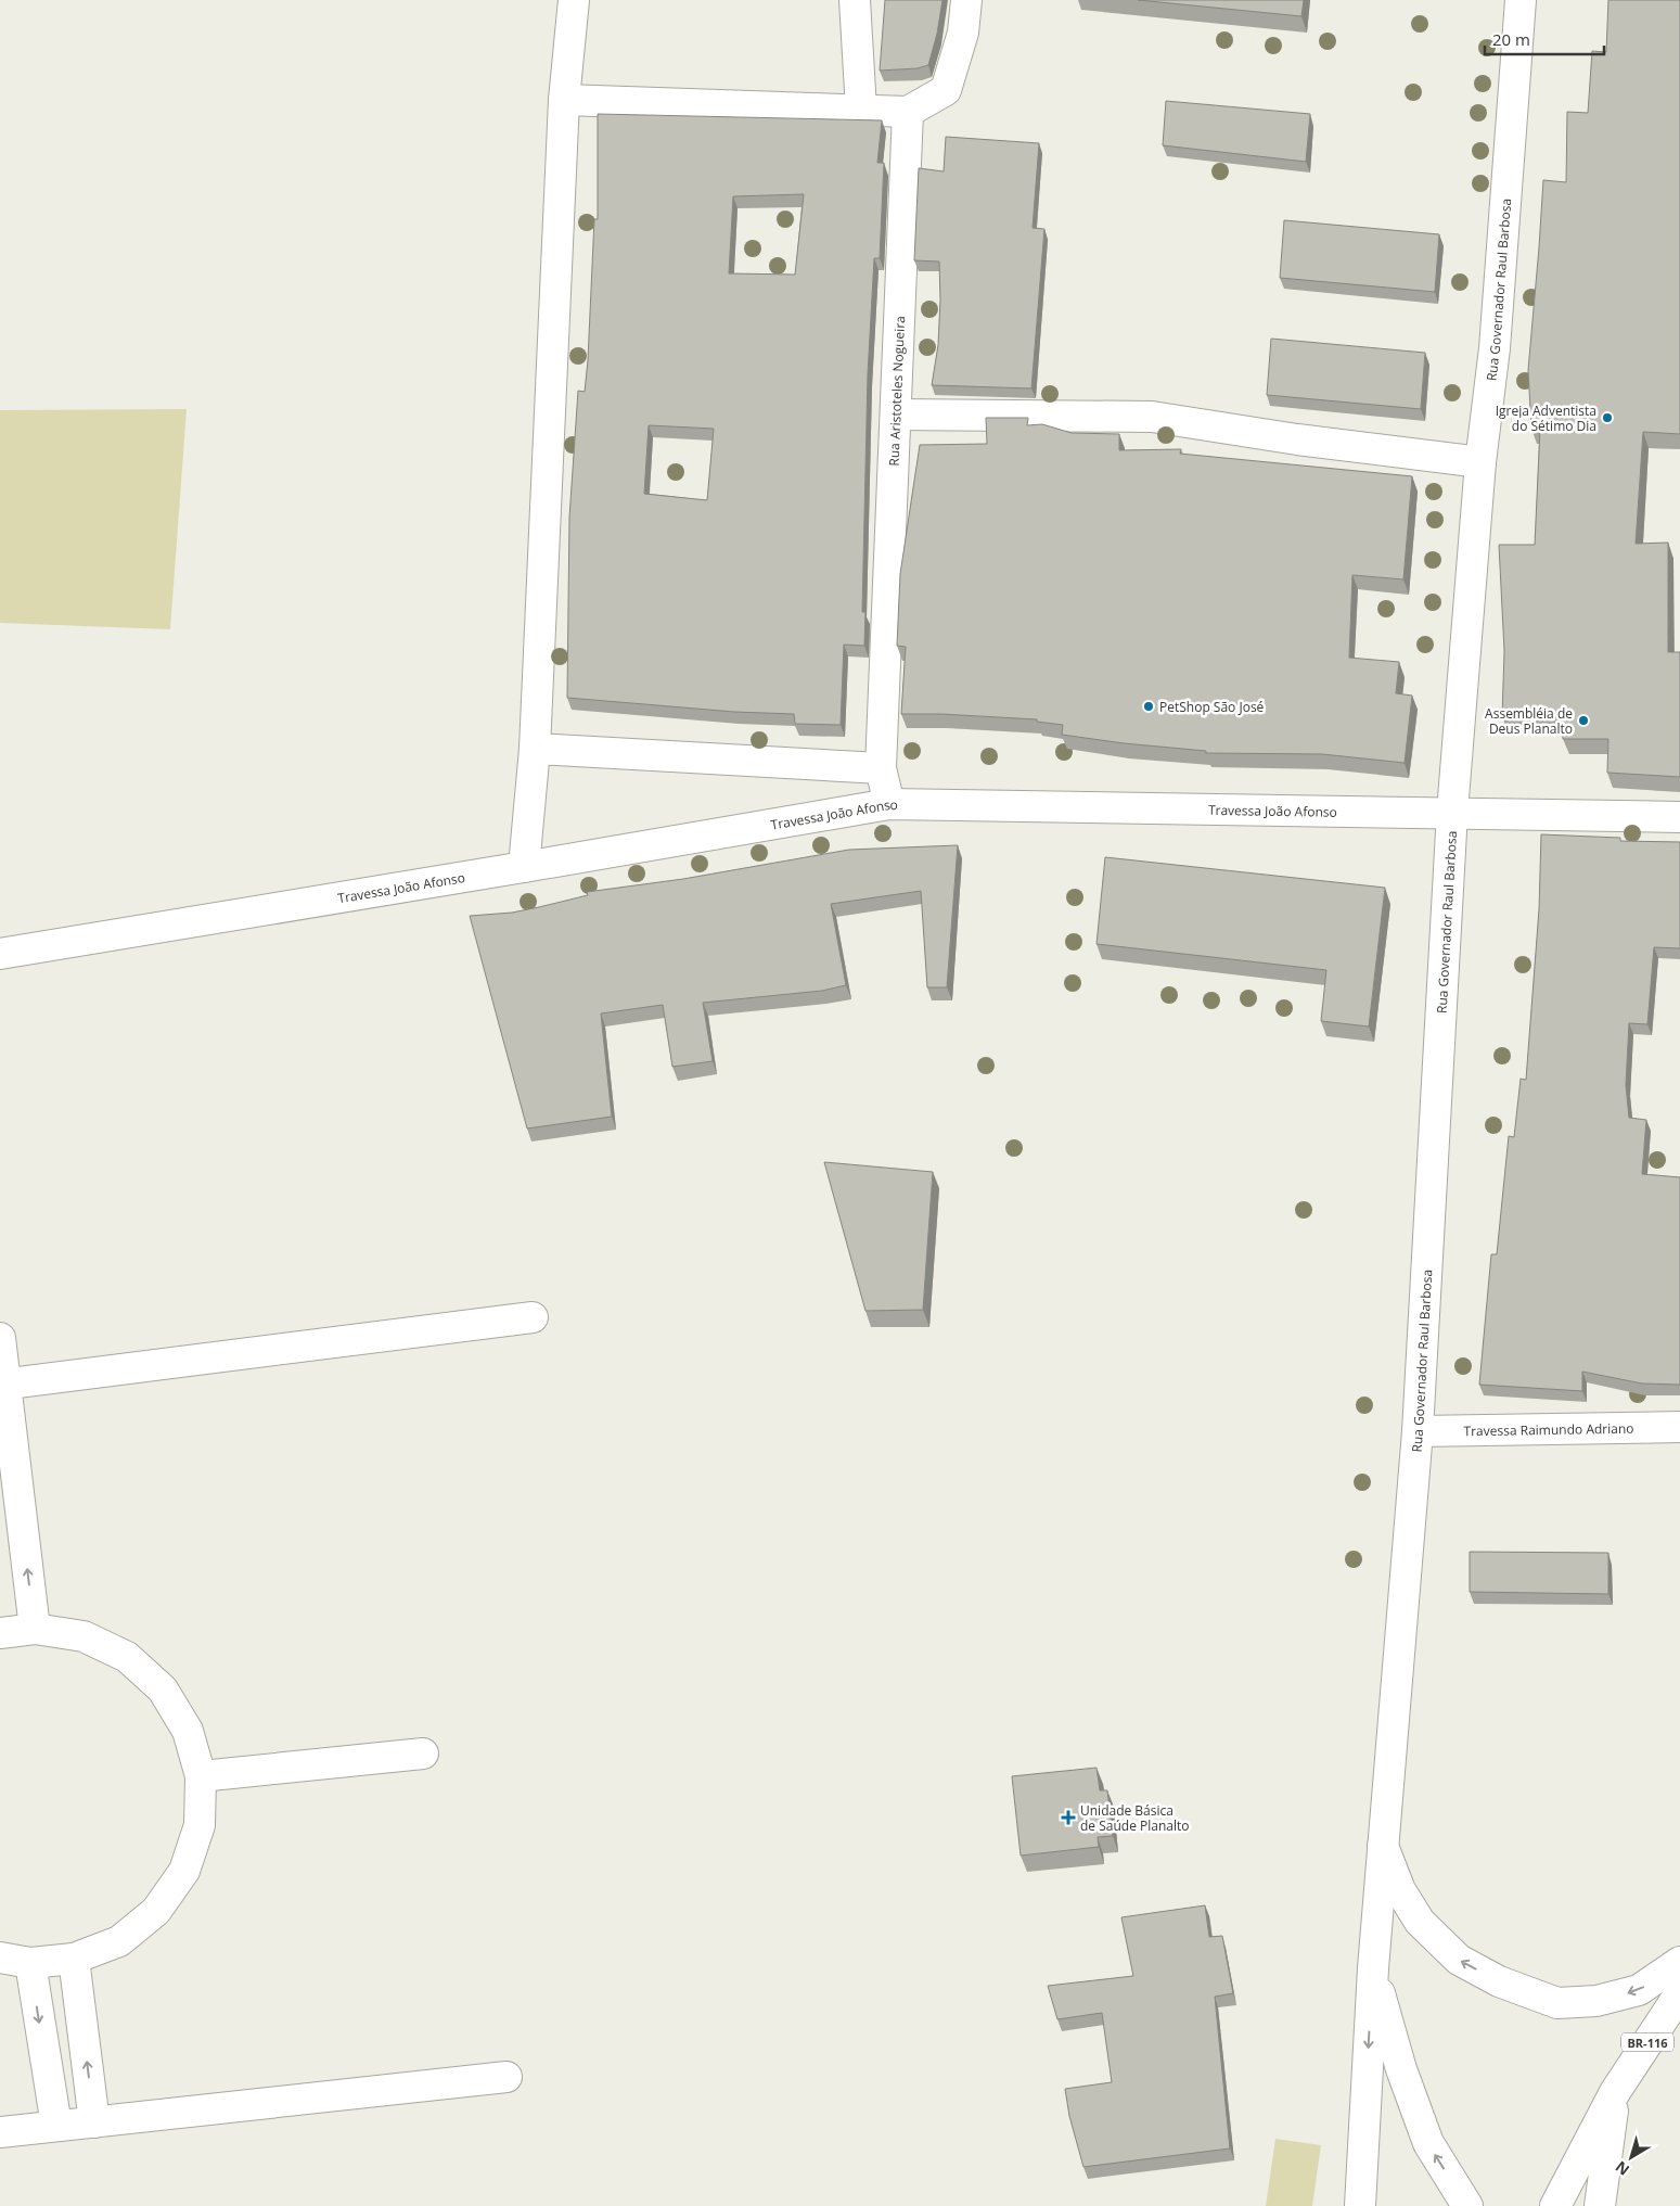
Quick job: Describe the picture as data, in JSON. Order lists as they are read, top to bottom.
{
  "streets": {
    "main road": [
      "Rua Governador Raul Barbosa",
      "Rua Aristoteles Nogueira",
      "Travessa João Afonso",
      "Travessa Raimundo Adriano",
      "BR-116"
    ]
  },
  "crossings": [
    ["Rua Governador Raul Barbosa", "Travessa João Afonso"],
    ["Rua Governador Raul Barbosa", "Travessa Raimundo Adriano"],
    ["Rua Aristoteles Nogueira", "Travessa João Afonso"]
  ],
  "places": {
    "other": ["Igreja Adventista do Sétimo Dia", "PetShop São José", "Assembléia de Deus Planalto"],
    "health": ["Unidade Básica de Saúde Planalto"]
  },
  "scale_bar": "20 m",
  "north": "bottom left"
}
